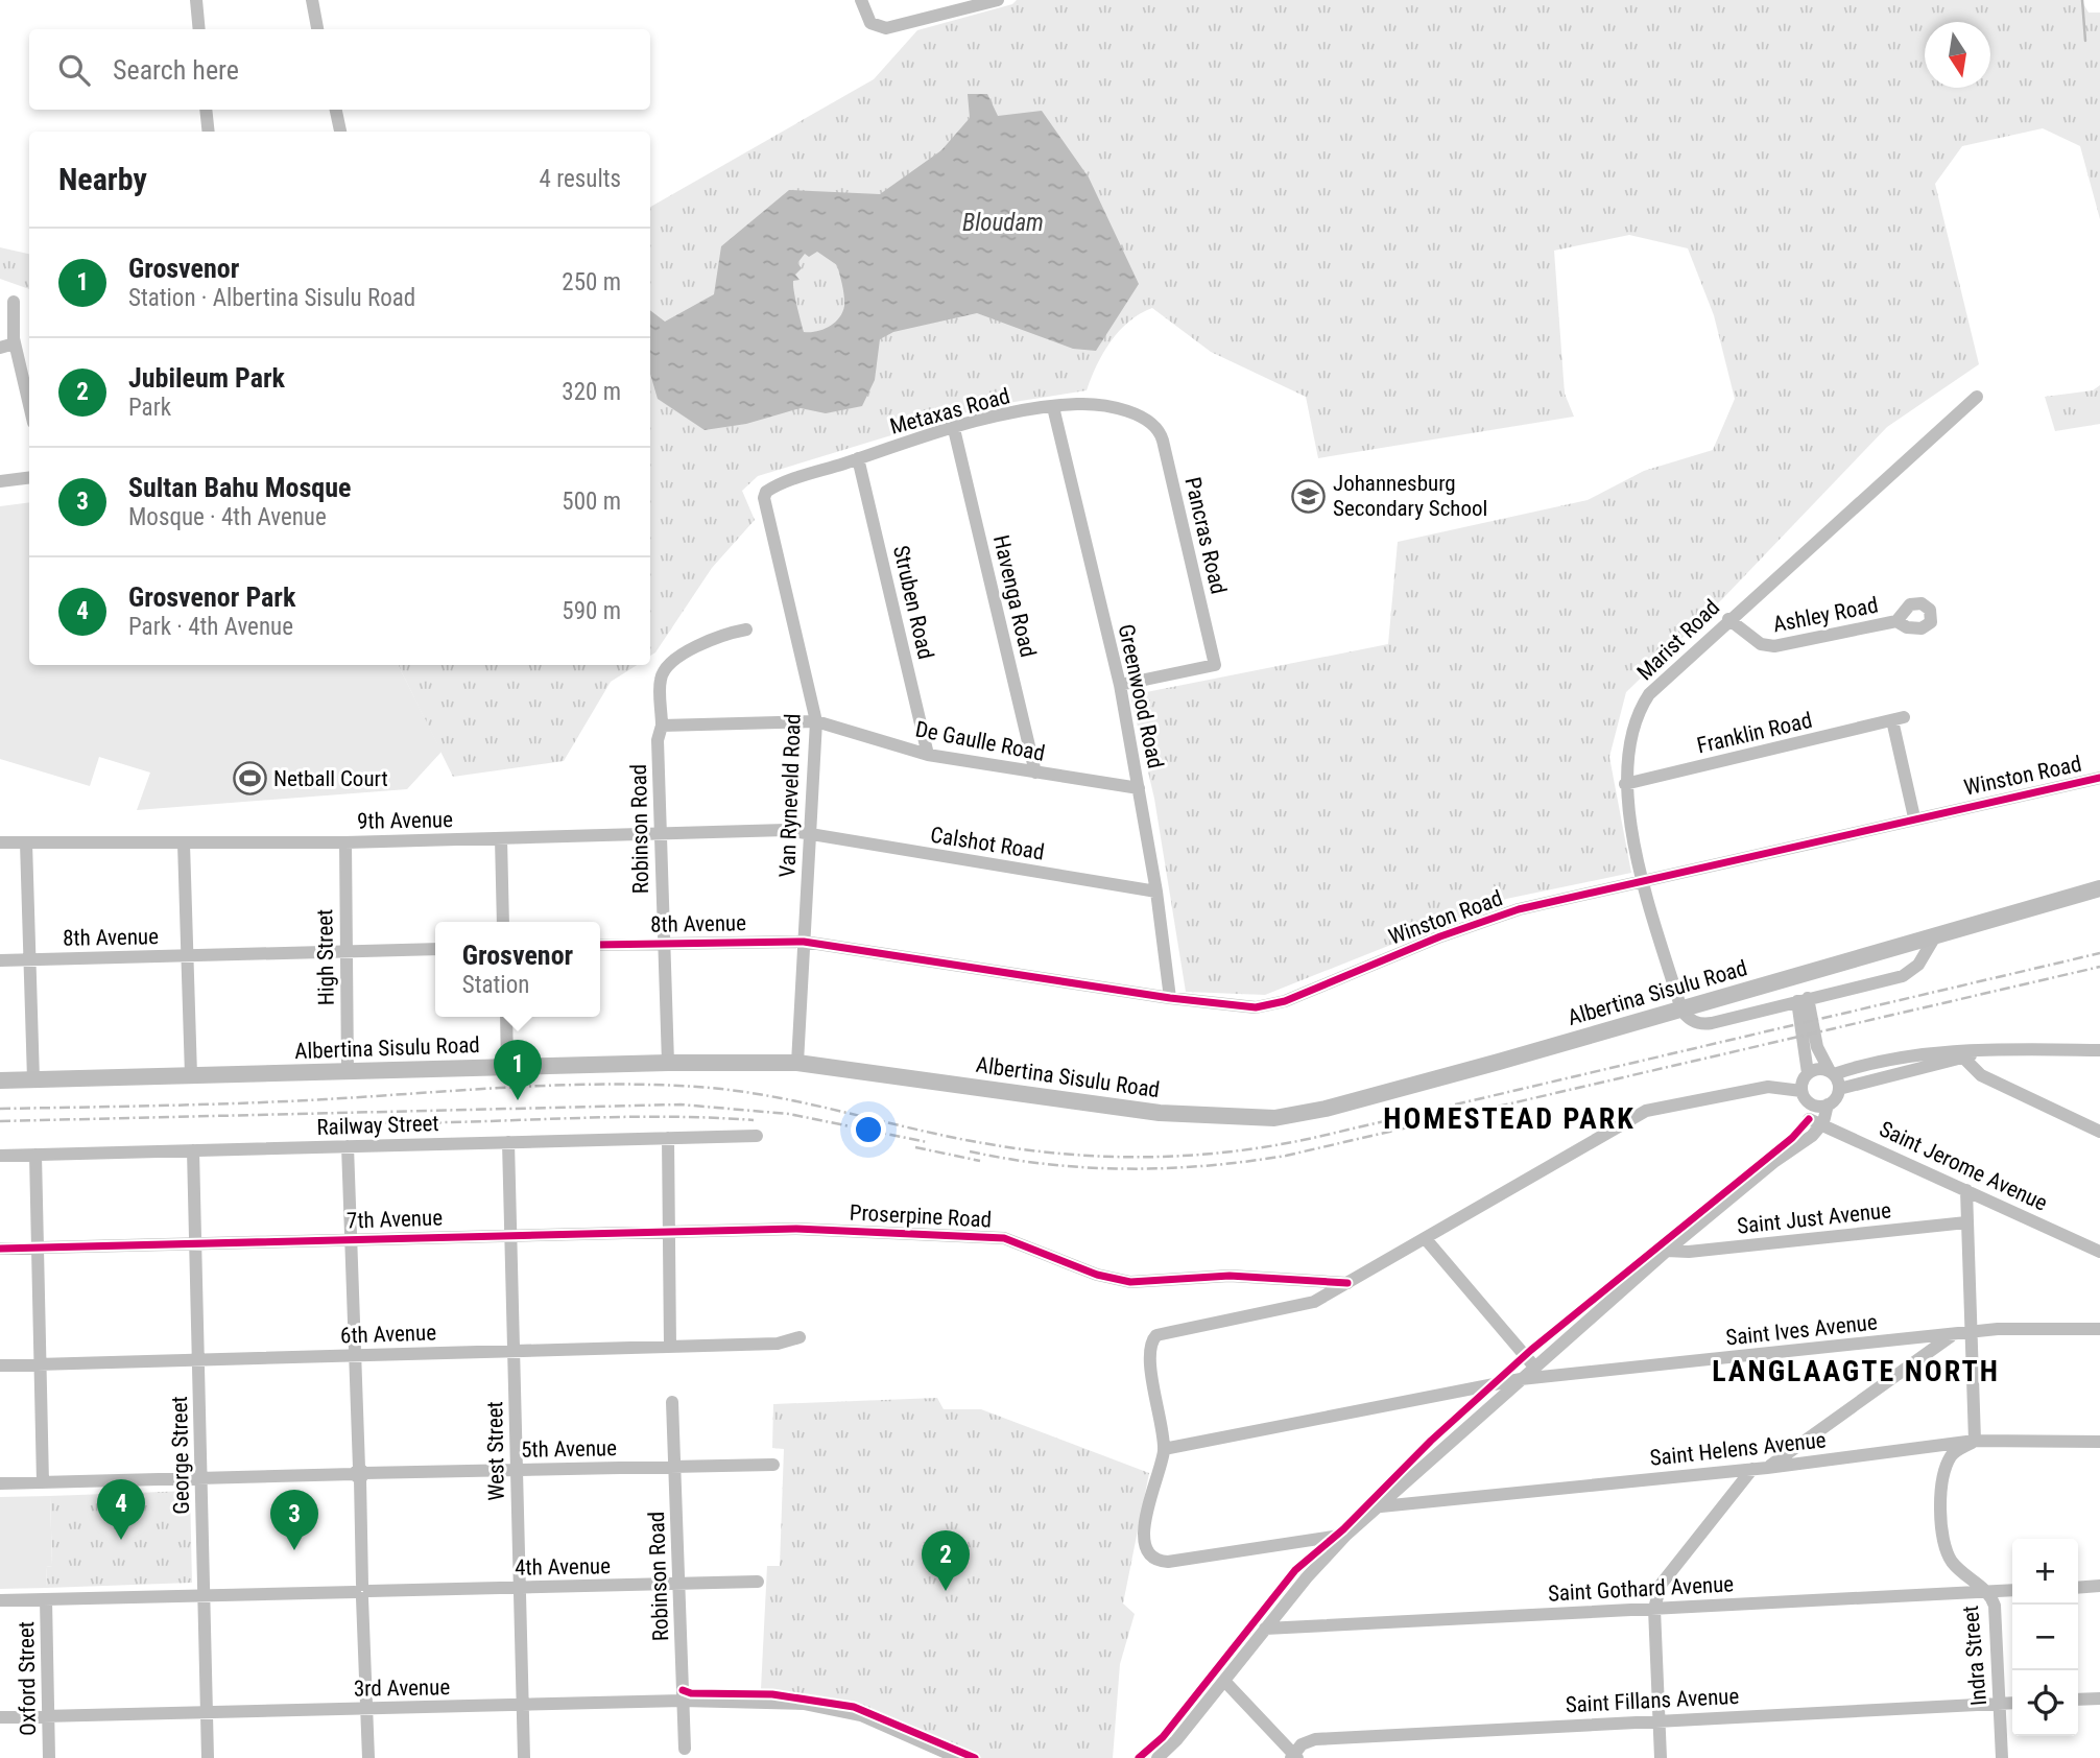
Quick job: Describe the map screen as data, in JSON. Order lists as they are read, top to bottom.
{
  "streets": {
    "main road": ["Albertina Sisulu Road"],
    "street": [
      "Metaxas Road",
      "Pancras Road",
      "Havenga Road",
      "Struben Road",
      "Ashley Road",
      "Marist Road",
      "Greenwood Road",
      "Franklin Road",
      "De Gaulle Road",
      "Winston Road",
      "Van Ryneveld Road",
      "9th Avenue",
      "Robinson Road",
      "Calshot Road",
      "8th Avenue",
      "High Street",
      "Railway Street",
      "Saint Jerome Avenue",
      "Proserpine Road",
      "Saint Just Avenue",
      "7th Avenue",
      "Saint Ives Avenue",
      "6th Avenue",
      "5th Avenue",
      "Saint Helens Avenue",
      "West Street",
      "George Street",
      "4th Avenue",
      "Saint Gothard Avenue",
      "Indra Street",
      "Oxford Street",
      "3rd Avenue",
      "Saint Fillans Avenue"
    ]
  },
  "crossings": [
    ["Metaxas Road", "Pancras Road"],
    ["Metaxas Road", "Havenga Road"],
    ["Metaxas Road", "Struben Road"],
    ["Metaxas Road", "Greenwood Road"],
    ["Metaxas Road", "Van Ryneveld Road"],
    ["Pancras Road", "Greenwood Road"],
    ["Havenga Road", "De Gaulle Road"],
    ["Struben Road", "De Gaulle Road"],
    ["Ashley Road", "Marist Road"],
    ["Marist Road", "Franklin Road"],
    ["Marist Road", "Winston Road"],
    ["Marist Road", "Albertina Sisulu Road"],
    ["Greenwood Road", "De Gaulle Road"],
    ["Greenwood Road", "Winston Road"],
    ["Greenwood Road", "Calshot Road"],
    ["Franklin Road", "Winston Road"],
    ["De Gaulle Road", "Van Ryneveld Road"],
    ["De Gaulle Road", "Robinson Road"],
    ["Winston Road", "Van Ryneveld Road"],
    ["Winston Road", "8th Avenue"],
    ["Van Ryneveld Road", "9th Avenue"],
    ["Van Ryneveld Road", "Calshot Road"],
    ["Van Ryneveld Road", "8th Avenue"],
    ["Van Ryneveld Road", "Albertina Sisulu Road"],
    ["9th Avenue", "Robinson Road"],
    ["9th Avenue", "Calshot Road"],
    ["9th Avenue", "High Street"],
    ["Robinson Road", "8th Avenue"],
    ["Robinson Road", "Albertina Sisulu Road"],
    ["Robinson Road", "5th Avenue"],
    ["Robinson Road", "4th Avenue"],
    ["Robinson Road", "3rd Avenue"],
    ["8th Avenue", "High Street"],
    ["High Street", "Albertina Sisulu Road"],
    ["Railway Street", "West Street"],
    ["Railway Street", "George Street"],
    ["Proserpine Road", "7th Avenue"],
    ["7th Avenue", "West Street"],
    ["7th Avenue", "George Street"],
    ["6th Avenue", "West Street"],
    ["6th Avenue", "George Street"],
    ["5th Avenue", "West Street"],
    ["5th Avenue", "George Street"],
    ["Saint Helens Avenue", "Indra Street"],
    ["West Street", "4th Avenue"],
    ["West Street", "3rd Avenue"],
    ["George Street", "4th Avenue"],
    ["George Street", "3rd Avenue"],
    ["4th Avenue", "Oxford Street"],
    ["Saint Gothard Avenue", "Indra Street"],
    ["Indra Street", "Saint Fillans Avenue"],
    ["Oxford Street", "3rd Avenue"]
  ],
  "districts": ["HOMESTEAD PARK", "LANGLAAGTE NORTH"],
  "water": ["Bloudam"],
  "places": {
    "school or university": ["Johannesburg Secondary School"],
    "sports": ["Netball Court"]
  },
  "north": "bottom",
  "page": {
    "search": "Search here",
    "heading": ["Nearby", "4 results"],
    "list": [
      {
        "mark": "1",
        "name": "Grosvenor",
        "note": "Station · Albertina Sisulu Road",
        "value": "250 m"
      },
      {
        "mark": "2",
        "name": "Jubileum Park",
        "note": "Park",
        "value": "320 m"
      },
      {
        "mark": "3",
        "name": "Sultan Bahu Mosque",
        "note": "Mosque · 4th Avenue",
        "value": "500 m"
      },
      {
        "mark": "4",
        "name": "Grosvenor Park",
        "note": "Park · 4th Avenue",
        "value": "590 m"
      }
    ],
    "popup": ["Grosvenor", "Station"],
    "pins": [
      "1",
      "4",
      "3",
      "2"
    ],
    "map_buttons": ["+", "−"]
  }
}
